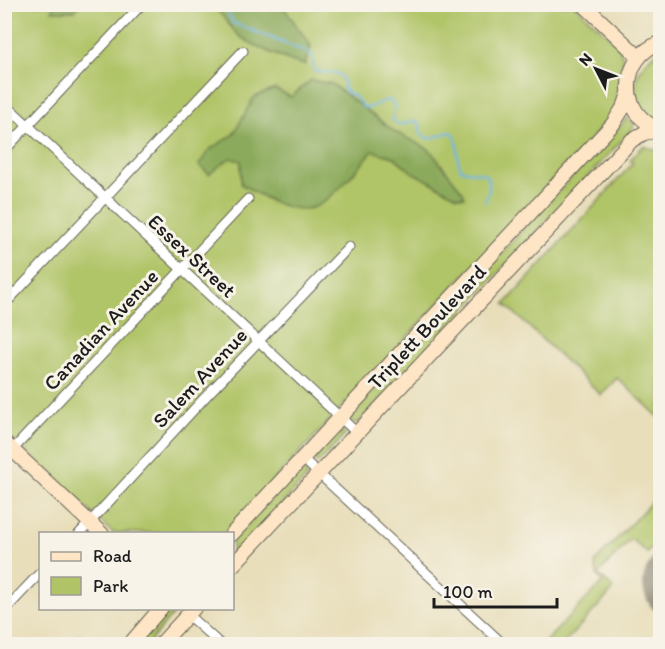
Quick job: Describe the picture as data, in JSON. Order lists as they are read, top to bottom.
{
  "streets": {
    "main road": ["Triplett Boulevard"],
    "street": ["Essex Street", "Canadian Avenue", "Salem Avenue"]
  },
  "crossings": [
    ["Essex Street", "Triplett Boulevard"],
    ["Essex Street", "Canadian Avenue"],
    ["Essex Street", "Salem Avenue"]
  ],
  "legend": ["Road", "Park"],
  "scale_bar": "100 m",
  "north": "top left"
}
